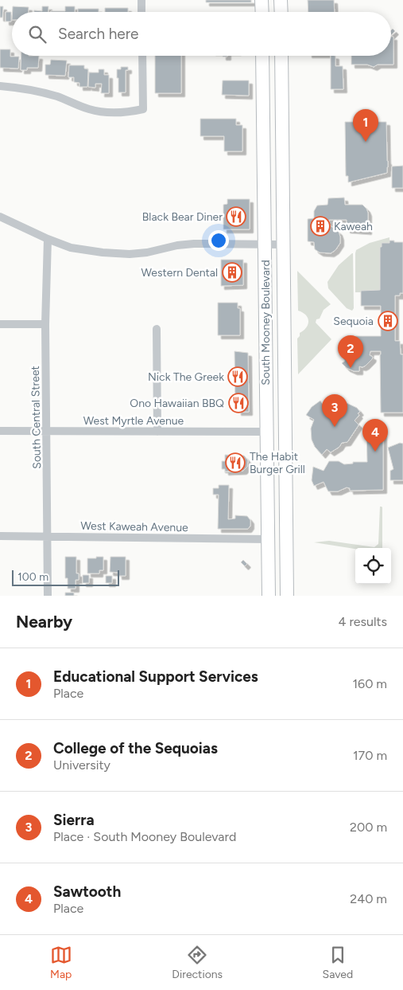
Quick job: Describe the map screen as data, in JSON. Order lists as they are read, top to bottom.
{
  "streets": {
    "main road": ["South Mooney Boulevard"],
    "street": ["South Central Street", "West Myrtle Avenue", "West Kaweah Avenue"]
  },
  "crossings": [
    ["South Mooney Boulevard", "West Myrtle Avenue"],
    ["South Mooney Boulevard", "West Kaweah Avenue"],
    ["South Central Street", "West Myrtle Avenue"],
    ["South Central Street", "West Kaweah Avenue"]
  ],
  "places": {
    "restaurant": [
      "Black Bear Diner",
      "Nick The Greek",
      "Ono Hawaiian BBQ",
      "The Habit Burger Grill"
    ],
    "building": ["Kaweah", "Western Dental", "Sequoia"]
  },
  "scale_bar": "100 m",
  "page": {
    "search": "Search here",
    "pins": [
      "1",
      "2",
      "3",
      "4"
    ],
    "scale": "100 m",
    "heading": ["Nearby", "4 results"],
    "list": [
      {
        "mark": "1",
        "name": "Educational Support Services",
        "note": "Place",
        "value": "160 m"
      },
      {
        "mark": "2",
        "name": "College of the Sequoias",
        "note": "University",
        "value": "170 m"
      },
      {
        "mark": "3",
        "name": "Sierra",
        "note": "Place · South Mooney Boulevard",
        "value": "200 m"
      },
      {
        "mark": "4",
        "name": "Sawtooth",
        "note": "Place",
        "value": "240 m"
      }
    ],
    "nav": ["Map", "Directions", "Saved"]
  }
}
